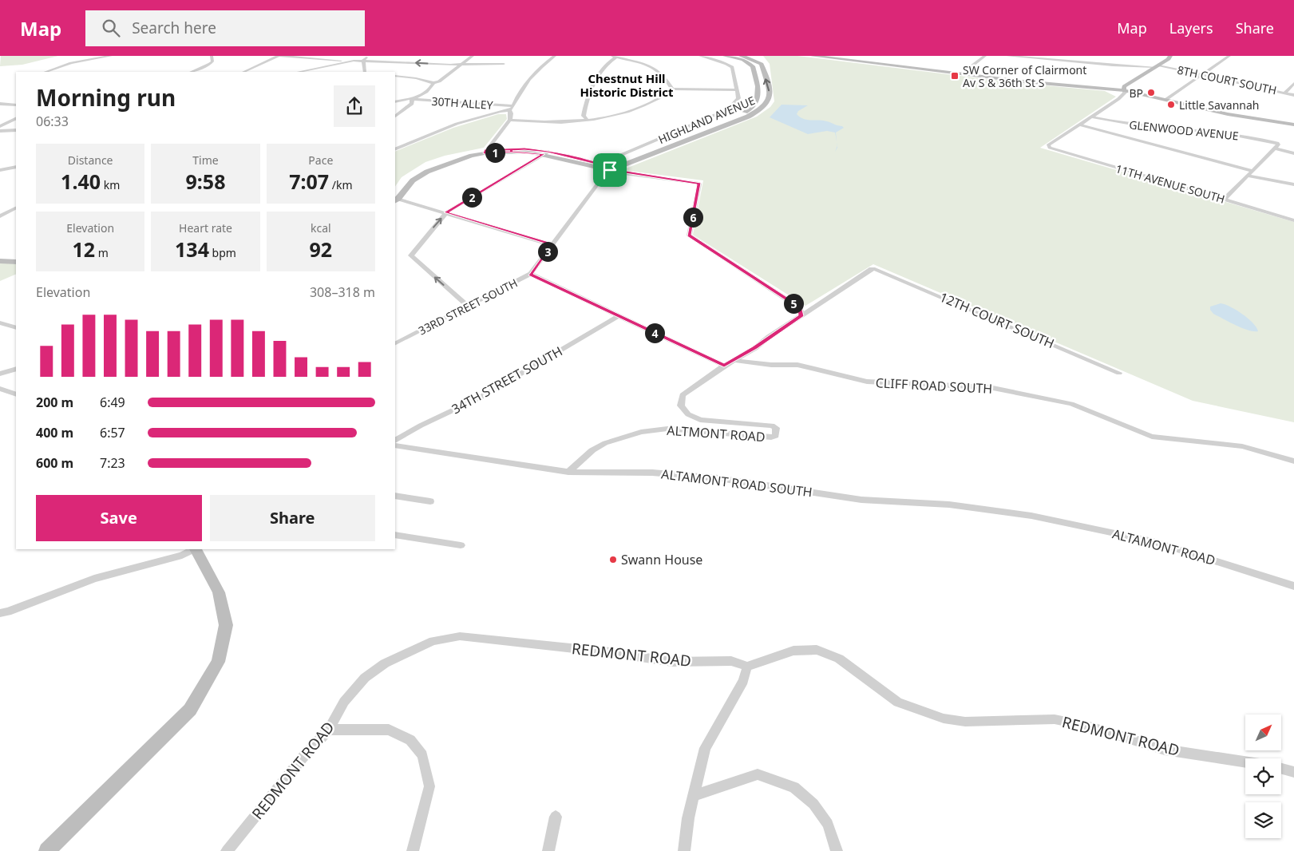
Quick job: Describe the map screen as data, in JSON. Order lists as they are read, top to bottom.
{
  "streets": {
    "street": [
      "8TH COURT SOUTH",
      "30TH ALLEY",
      "HIGHLAND AVENUE",
      "GLENWOOD AVENUE",
      "11TH AVENUE SOUTH",
      "33RD STREET SOUTH",
      "12TH COURT SOUTH",
      "34TH STREET SOUTH",
      "CLIFF ROAD SOUTH",
      "ALTMONT ROAD",
      "ALTAMONT ROAD SOUTH",
      "ALTAMONT ROAD",
      "REDMONT ROAD"
    ]
  },
  "crossings": [
    ["HIGHLAND AVENUE", "33RD STREET SOUTH"],
    ["ALTMONT ROAD", "ALTAMONT ROAD SOUTH"],
    ["ALTAMONT ROAD SOUTH", "ALTAMONT ROAD"]
  ],
  "districts": ["Chestnut Hill Historic District"],
  "places": {
    "transit": ["SW Corner of Clairmont Av S & 36th St S"],
    "other": ["BP", "Little Savannah", "Swann House"]
  },
  "north": "top right",
  "page": {
    "header": "Map",
    "search": "Search here",
    "nav": ["Map", "Layers", "Share"],
    "heading": ["Morning run", "06:33"],
    "stats": [
      ["Distance", "1.40 km"],
      ["Time", "9:58"],
      ["Pace", "7:07 /km"],
      ["Elevation", "12 m"],
      ["Heart rate", "134 bpm"],
      ["kcal", "92"]
    ],
    "pins": [
      "1",
      "2",
      "6",
      "3",
      "5",
      "4"
    ],
    "chart": ["Elevation", "308–318 m"],
    "list": [
      {
        "name": "200 m",
        "note": "6:49"
      },
      {
        "name": "400 m",
        "note": "6:57"
      },
      {
        "name": "600 m",
        "note": "7:23"
      }
    ],
    "buttons": ["Save", "Share"]
  }
}
